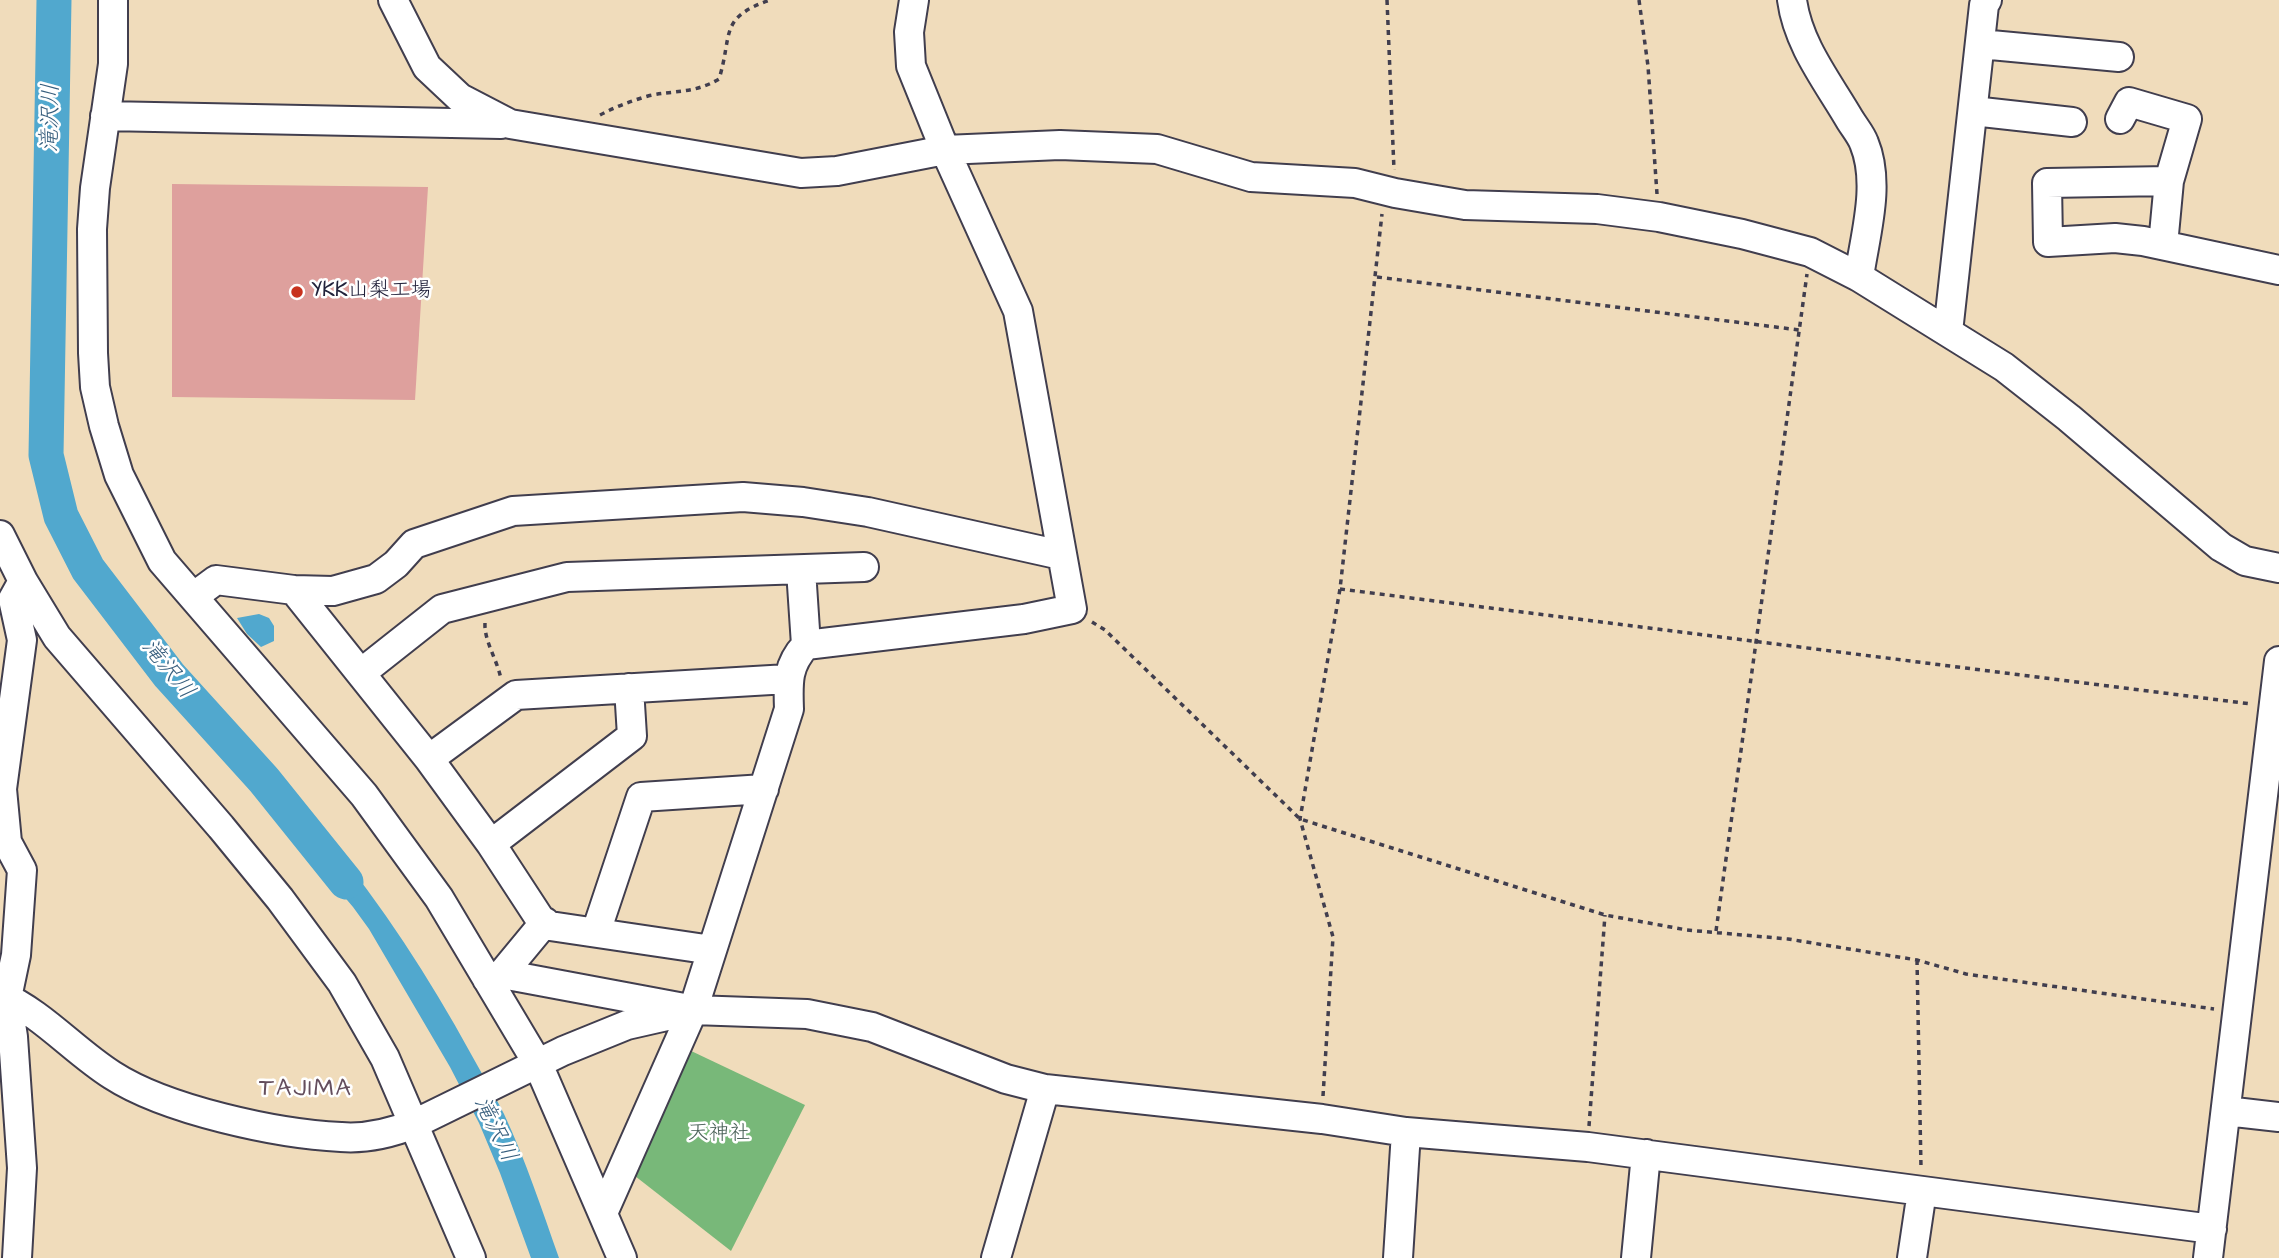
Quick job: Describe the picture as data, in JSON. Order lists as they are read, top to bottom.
{
  "districts": ["TAJIMA"],
  "water": ["滝沢川"],
  "parks": ["天神社"],
  "places": ["YKK山梨工場"]
}
